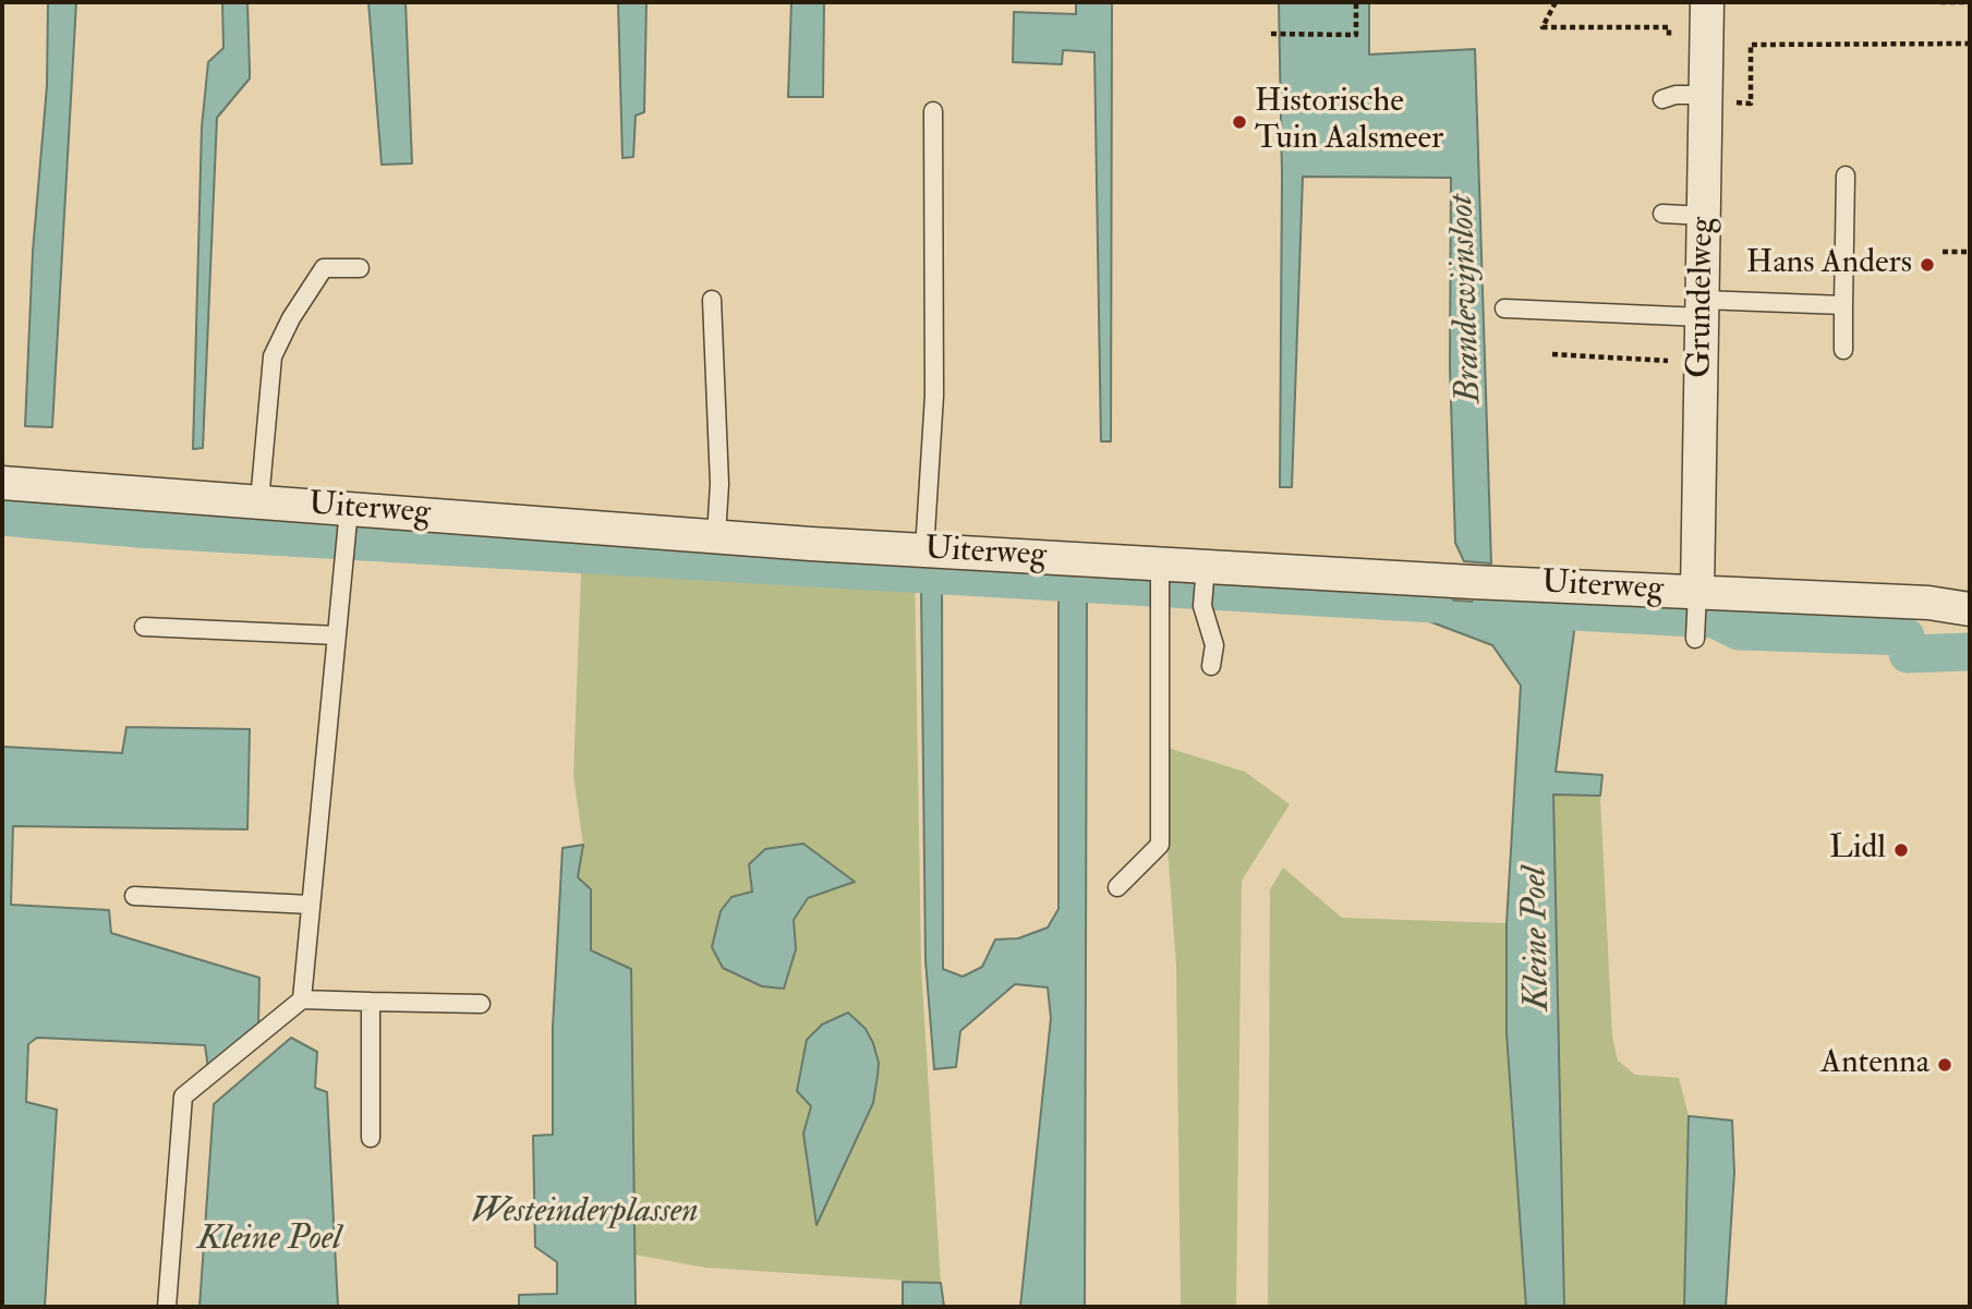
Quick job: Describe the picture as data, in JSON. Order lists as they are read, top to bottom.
{
  "streets": {
    "street": ["Grundelweg", "Uiterweg"]
  },
  "crossings": [
    ["Grundelweg", "Uiterweg"]
  ],
  "water": ["Brandewijnsloot", "Kleine Poel", "Westeinderplassen"],
  "places": [
    "Historische Tuin Aalsmeer",
    "Hans Anders",
    "Lidl",
    "Antenna"
  ]
}
